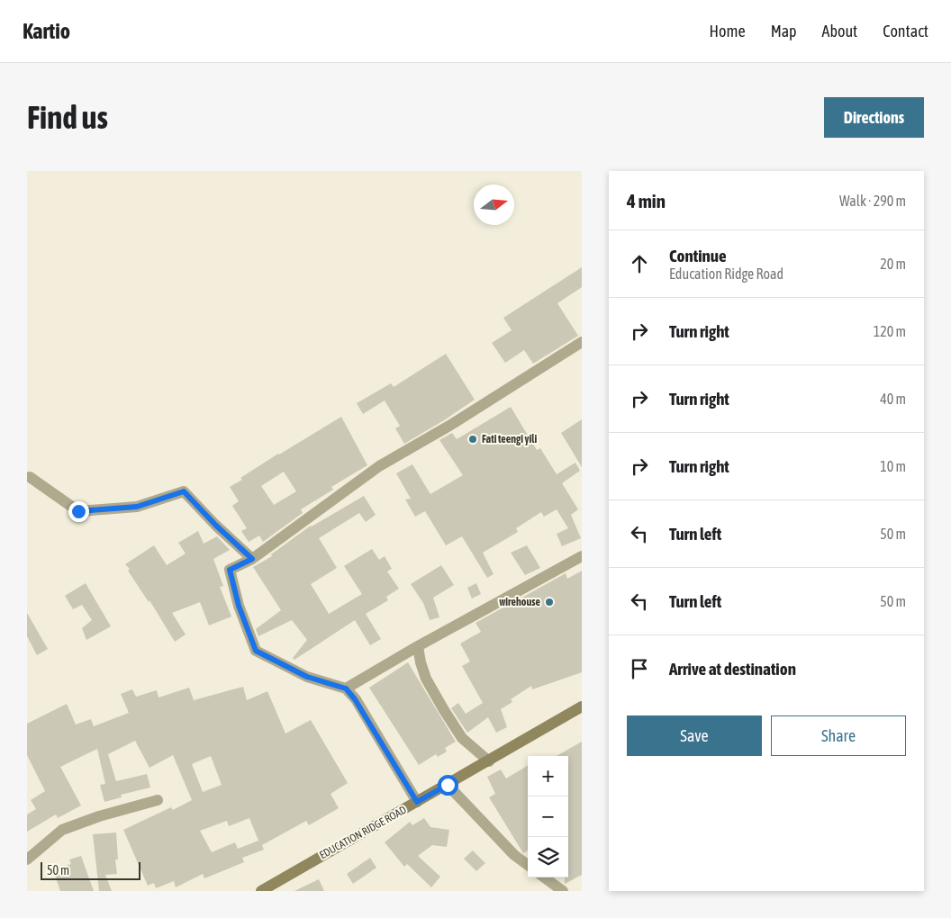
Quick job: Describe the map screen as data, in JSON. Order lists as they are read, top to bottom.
{
  "streets": {
    "main road": ["EDUCATION RIDGE ROAD"]
  },
  "places": ["Fati teengi yili", "wirehouse"],
  "scale_bar": "50 m",
  "north": "right",
  "page": {
    "header": "Kartio",
    "nav": [
      "Home",
      "Map",
      "About",
      "Contact"
    ],
    "buttons": [
      "Directions",
      ["Save", "Share"]
    ],
    "title": "Find us",
    "heading": ["4 min", "Walk · 290 m"],
    "list": [
      ["Continue", "Education Ridge Road", "20 m"],
      ["Turn right", "120 m"],
      ["Turn right", "40 m"],
      ["Turn right", "10 m"],
      ["Turn left", "50 m"],
      ["Turn left", "50 m"],
      "Arrive at destination"
    ],
    "map_buttons": ["+", "−"],
    "scale": "50 m"
  }
}
